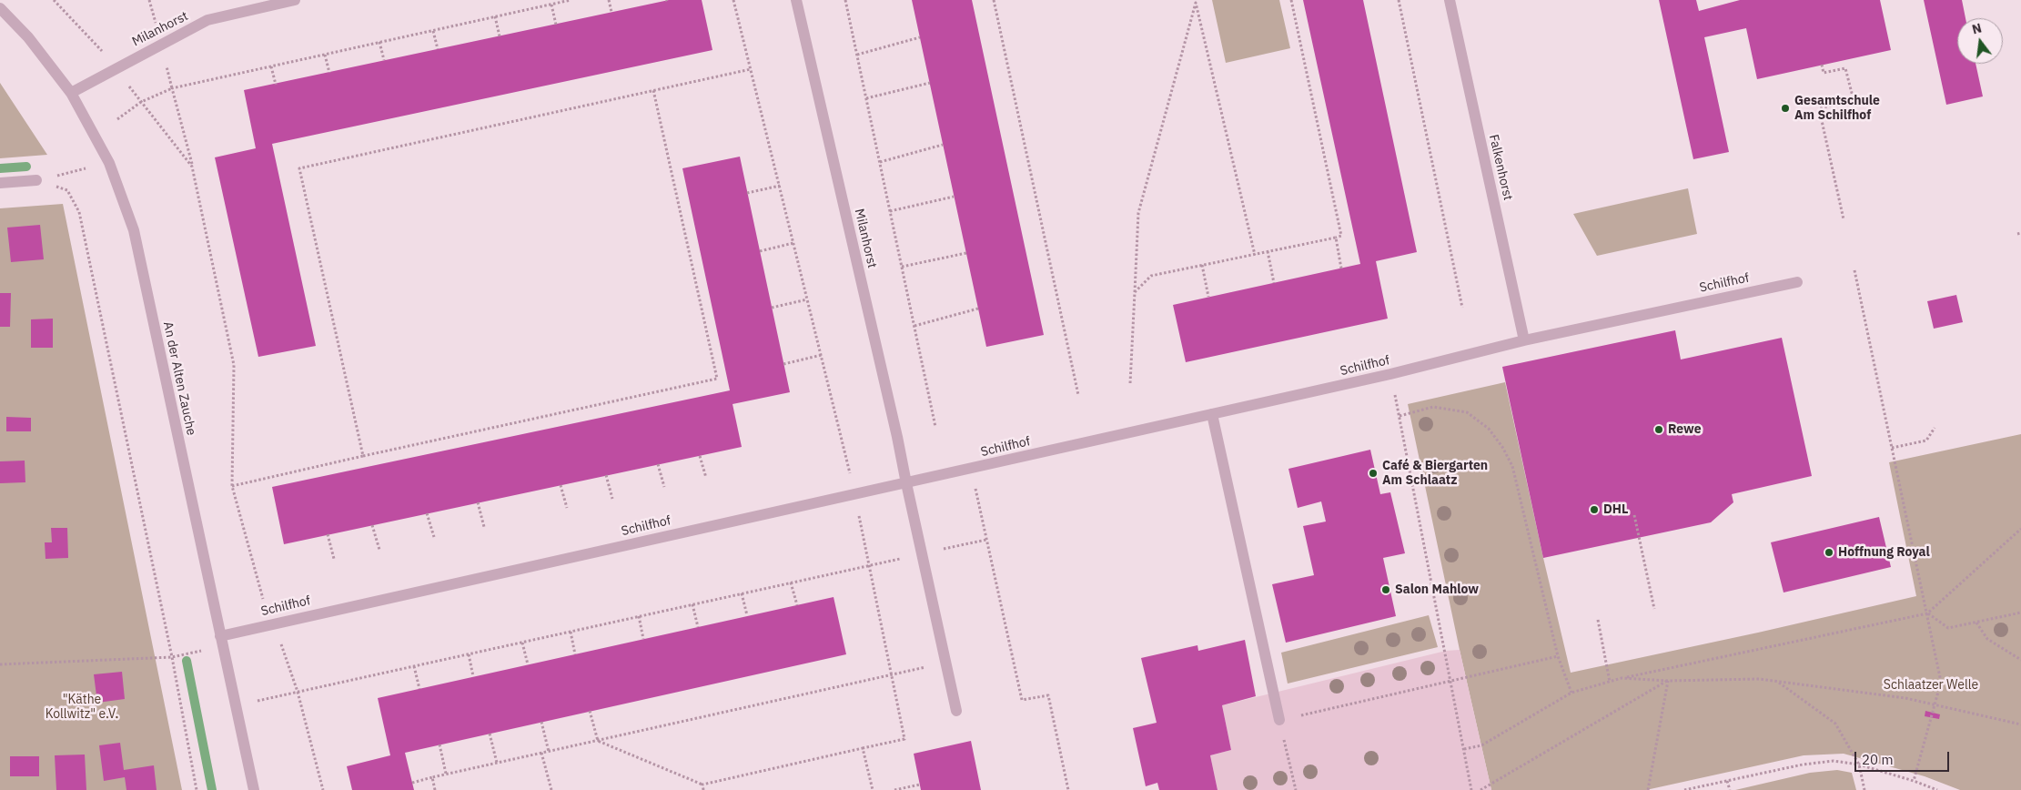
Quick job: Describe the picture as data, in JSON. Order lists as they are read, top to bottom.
{
  "streets": {
    "street": [
      "Milanhorst",
      "Falkenhorst",
      "Schilfhof",
      "An der Alten Zauche"
    ]
  },
  "crossings": [
    ["Milanhorst", "Schilfhof"],
    ["Milanhorst", "An der Alten Zauche"],
    ["Falkenhorst", "Schilfhof"],
    ["Schilfhof", "An der Alten Zauche"]
  ],
  "parks": ["Schlaatzer Welle", "\"Käthe Kollwitz\" e.V."],
  "places": [
    "Gesamtschule Am Schilfhof",
    "Rewe",
    "Café & Biergarten Am Schlaatz",
    "DHL",
    "Hoffnung Royal",
    "Salon Mahlow"
  ],
  "scale_bar": "20 m",
  "north": "top"
}
